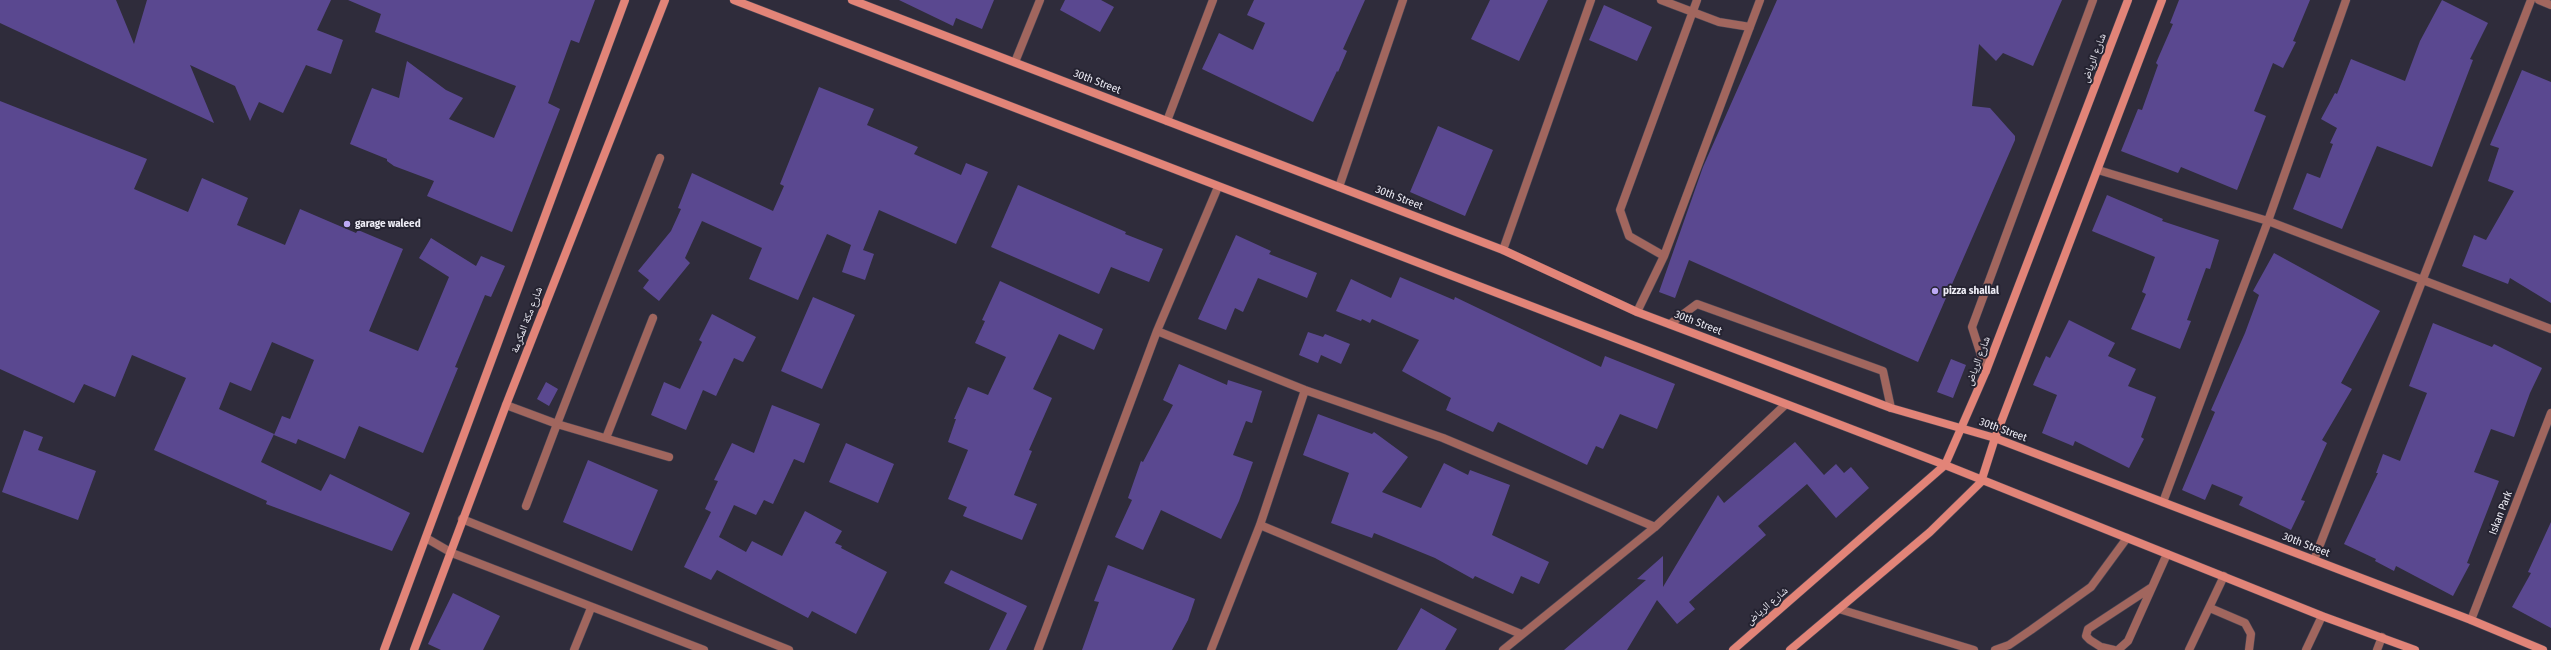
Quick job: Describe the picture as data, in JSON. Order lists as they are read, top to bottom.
{
  "streets": {
    "street": [
      "شارع الرياض",
      "30th Street",
      "شارع مكة المكرمة",
      "Iskan Park"
    ]
  },
  "crossings": [
    ["شارع الرياض", "30th Street"],
    ["30th Street", "Iskan Park"]
  ],
  "places": ["garage waleed", "pizza shallal"]
}
